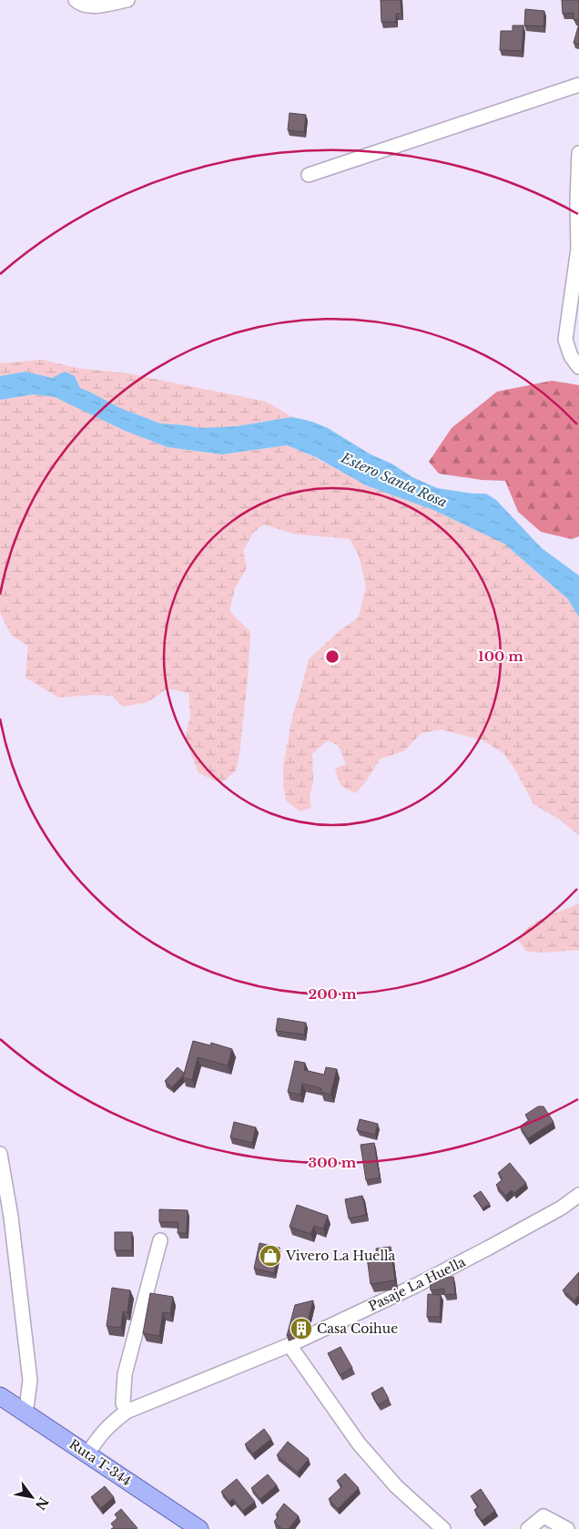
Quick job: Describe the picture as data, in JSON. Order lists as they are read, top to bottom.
{
  "streets": {
    "main road": ["Ruta T-344"],
    "street": ["Pasaje La Huella"]
  },
  "crossings": [
    ["Pasaje La Huella", "Ruta T-344"]
  ],
  "water": ["Estero Santa Rosa"],
  "places": {
    "shop": ["Vivero La Huella"],
    "building": ["Casa Coihue"]
  },
  "north": "bottom right",
  "rings": ["100 m", "200 m", "300 m"]
}
